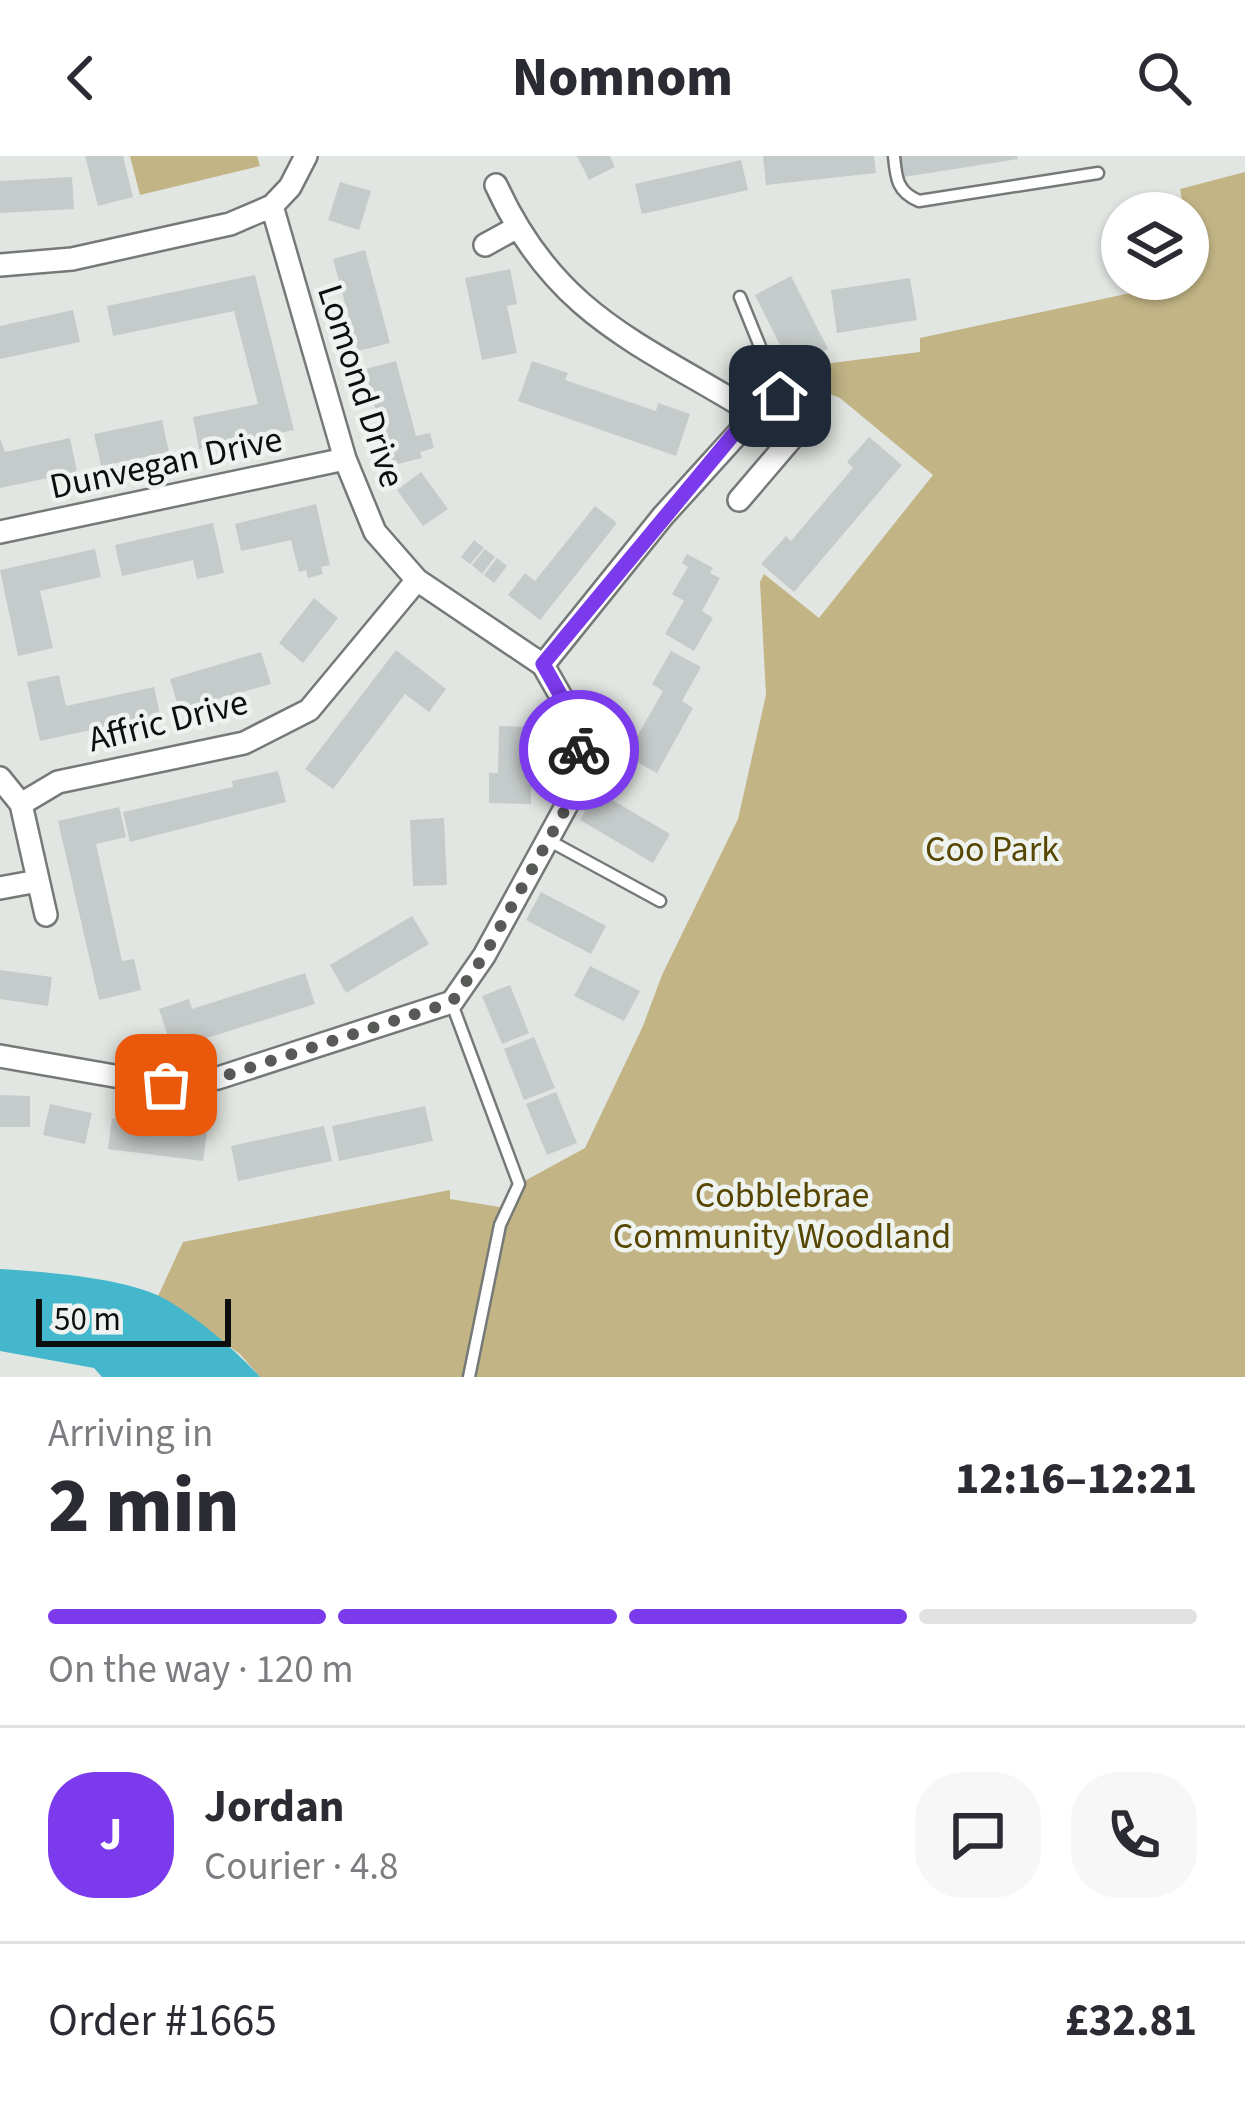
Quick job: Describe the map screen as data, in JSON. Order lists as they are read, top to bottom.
{
  "streets": {
    "street": ["Lomond Drive", "Dunvegan Drive", "Affric Drive"]
  },
  "crossings": [
    ["Lomond Drive", "Dunvegan Drive"],
    ["Lomond Drive", "Affric Drive"]
  ],
  "parks": ["Coo Park", "Cobblebrae Community Woodland"],
  "scale_bar": "50 m",
  "page": {
    "header": "Nomnom",
    "scale": "50 m",
    "heading": ["2 min", "Arriving in", "12:16–12:21"],
    "panel": [
      "Jordan",
      "Courier · 4.8",
      "Order #1665",
      "£32.81"
    ],
    "bar": "On the way · 120 m",
    "round": "J"
  }
}
